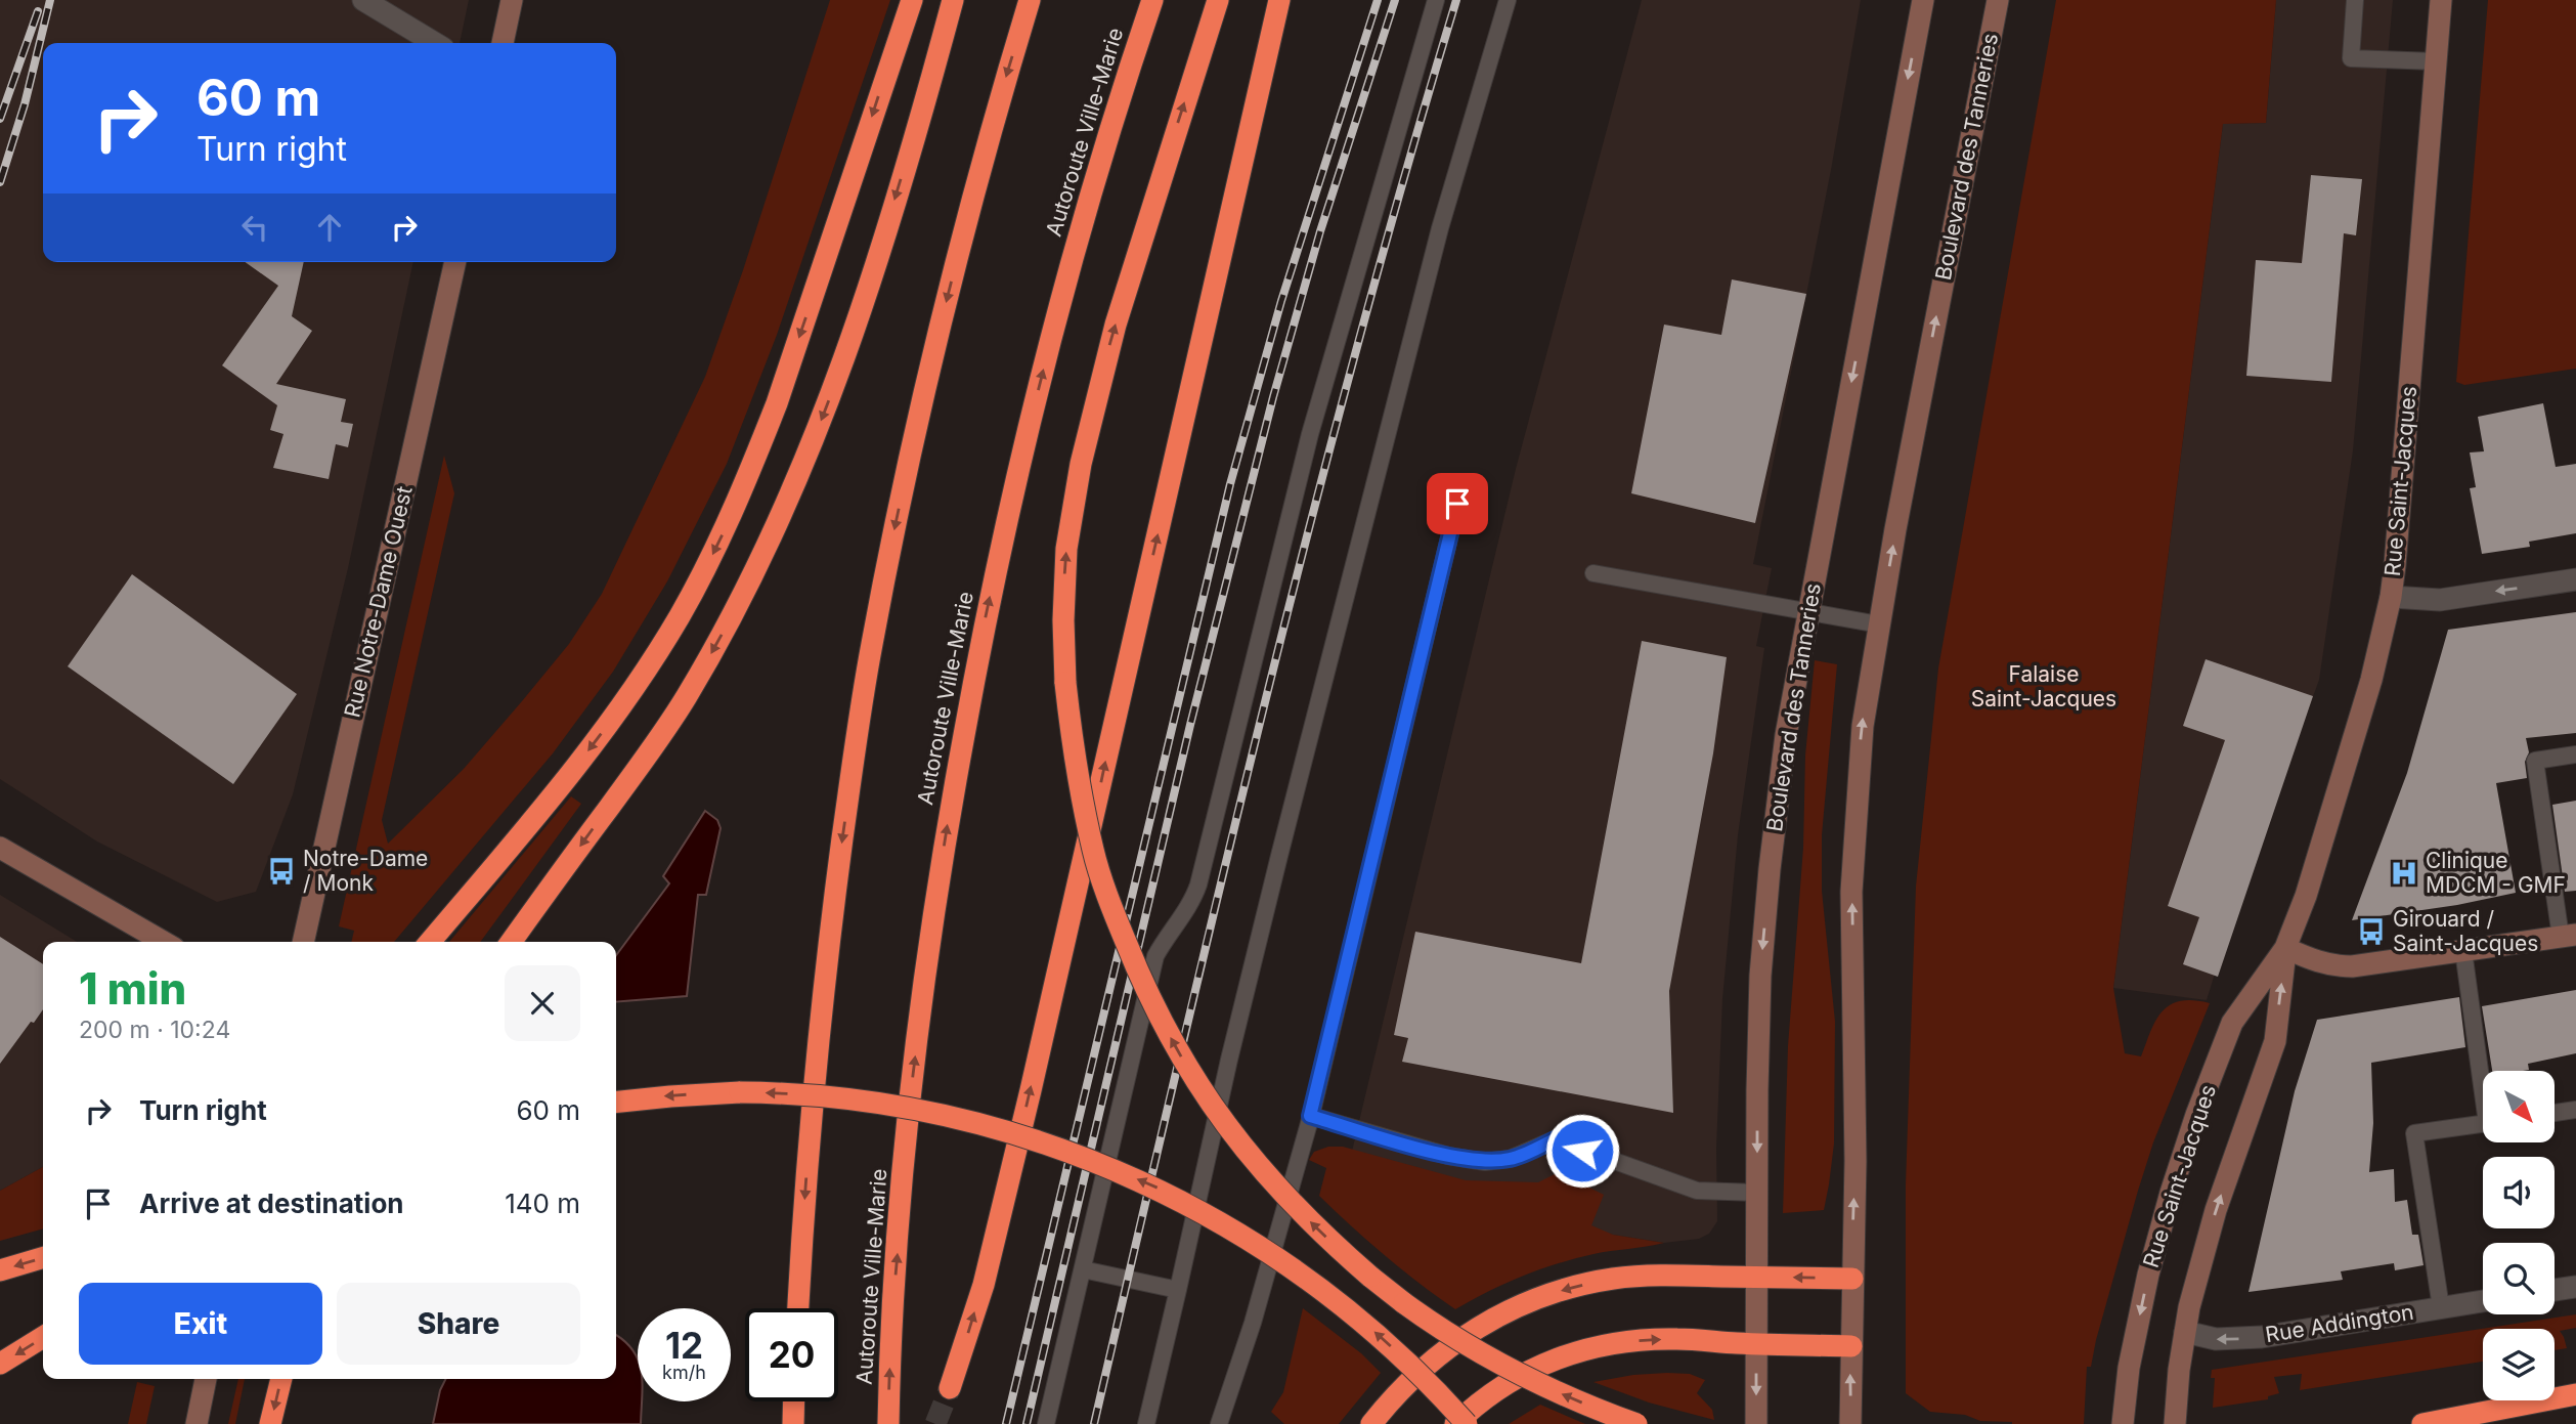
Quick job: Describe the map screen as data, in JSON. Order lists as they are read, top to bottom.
{
  "streets": {
    "highway": ["Autoroute Ville-Marie"],
    "main road": ["Boulevard des Tanneries", "Rue Saint-Jacques", "Rue Notre-Dame Ouest"],
    "street": ["Rue Addington"]
  },
  "crossings": [
    ["Rue Saint-Jacques", "Rue Addington"]
  ],
  "one_way": ["Rue Addington"],
  "parks": ["Falaise Saint-Jacques"],
  "places": {
    "bus stop": ["Notre-Dame / Monk", "Girouard / Saint-Jacques"],
    "hospital": ["Clinique MDCM - GMF"]
  },
  "north": "bottom right",
  "page": {
    "turn": ["60 m", "Turn right"],
    "heading": ["1 min", "200 m · 10:24"],
    "list": [
      {
        "name": "Turn right",
        "value": "60 m"
      },
      {
        "name": "Arrive at destination",
        "value": "140 m"
      }
    ],
    "buttons": ["Exit", "Share"],
    "speed": "12 km/h",
    "limit": "20"
  }
}
